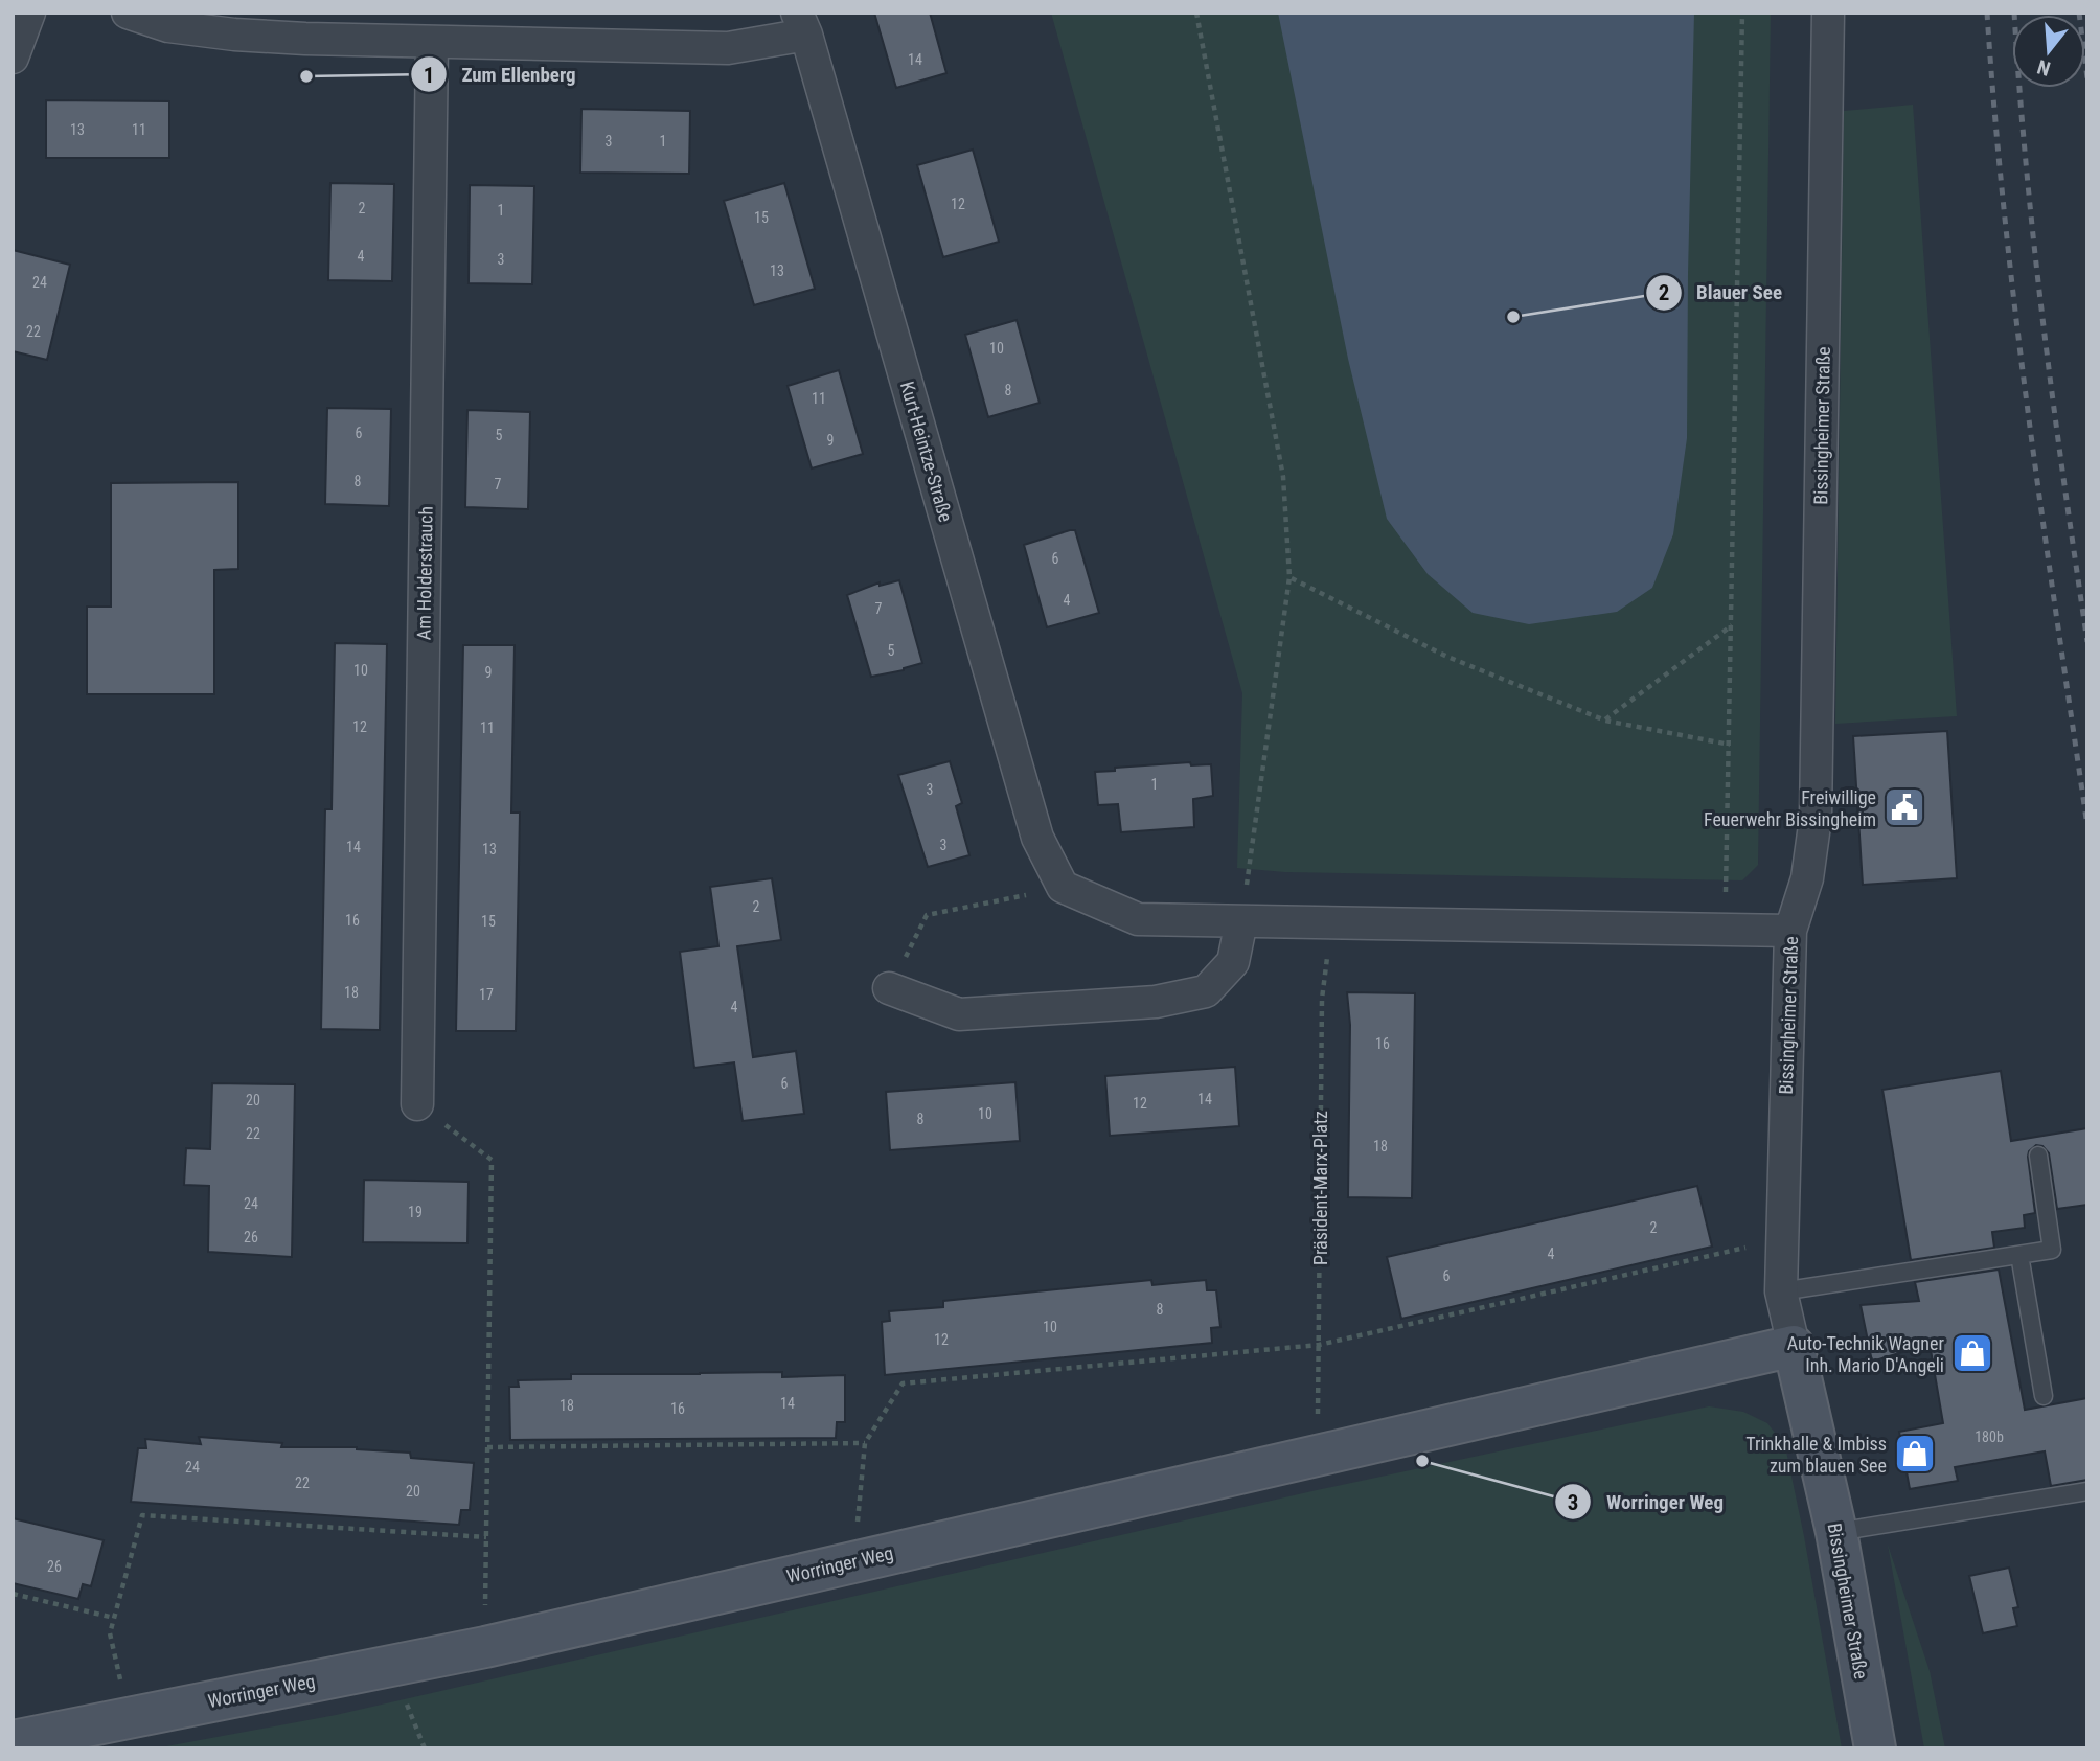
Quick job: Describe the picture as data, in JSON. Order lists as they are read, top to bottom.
{
  "streets": {
    "street": [
      "Bissingheimer Straße",
      "Kurt-Heintze-Straße",
      "Am Holderstrauch",
      "Worringer Weg"
    ],
    "path": ["Präsident-Marx-Platz"]
  },
  "crossings": [
    ["Bissingheimer Straße", "Worringer Weg"],
    ["Präsident-Marx-Platz", "Worringer Weg"]
  ],
  "places": {
    "other": ["Zum Ellenberg", "Blauer See", "Worringer Weg"],
    "public building": ["Freiwillige Feuerwehr Bissingheim"],
    "shop": ["Auto-Technik Wagner Inh. Mario D'Angeli", "Trinkhalle & Imbiss zum blauen See"]
  },
  "house_numbers": [
    "14",
    "13",
    "11",
    "3",
    "1",
    "12",
    "2",
    "1",
    "15",
    "4",
    "3",
    "13",
    "24",
    "22",
    "10",
    "8",
    "11",
    "6",
    "5",
    "9",
    "8",
    "7",
    "6",
    "4",
    "7",
    "5",
    "10",
    "9",
    "12",
    "11",
    "1",
    "3",
    "3",
    "14",
    "13",
    "2",
    "16",
    "15",
    "18",
    "17",
    "4",
    "16",
    "6",
    "14",
    "20",
    "12",
    "10",
    "8",
    "22",
    "18",
    "24",
    "19",
    "2",
    "26",
    "4",
    "6",
    "8",
    "10",
    "12",
    "14",
    "18",
    "16",
    "180b",
    "24",
    "22",
    "20",
    "26"
  ],
  "north": "bottom"
}
